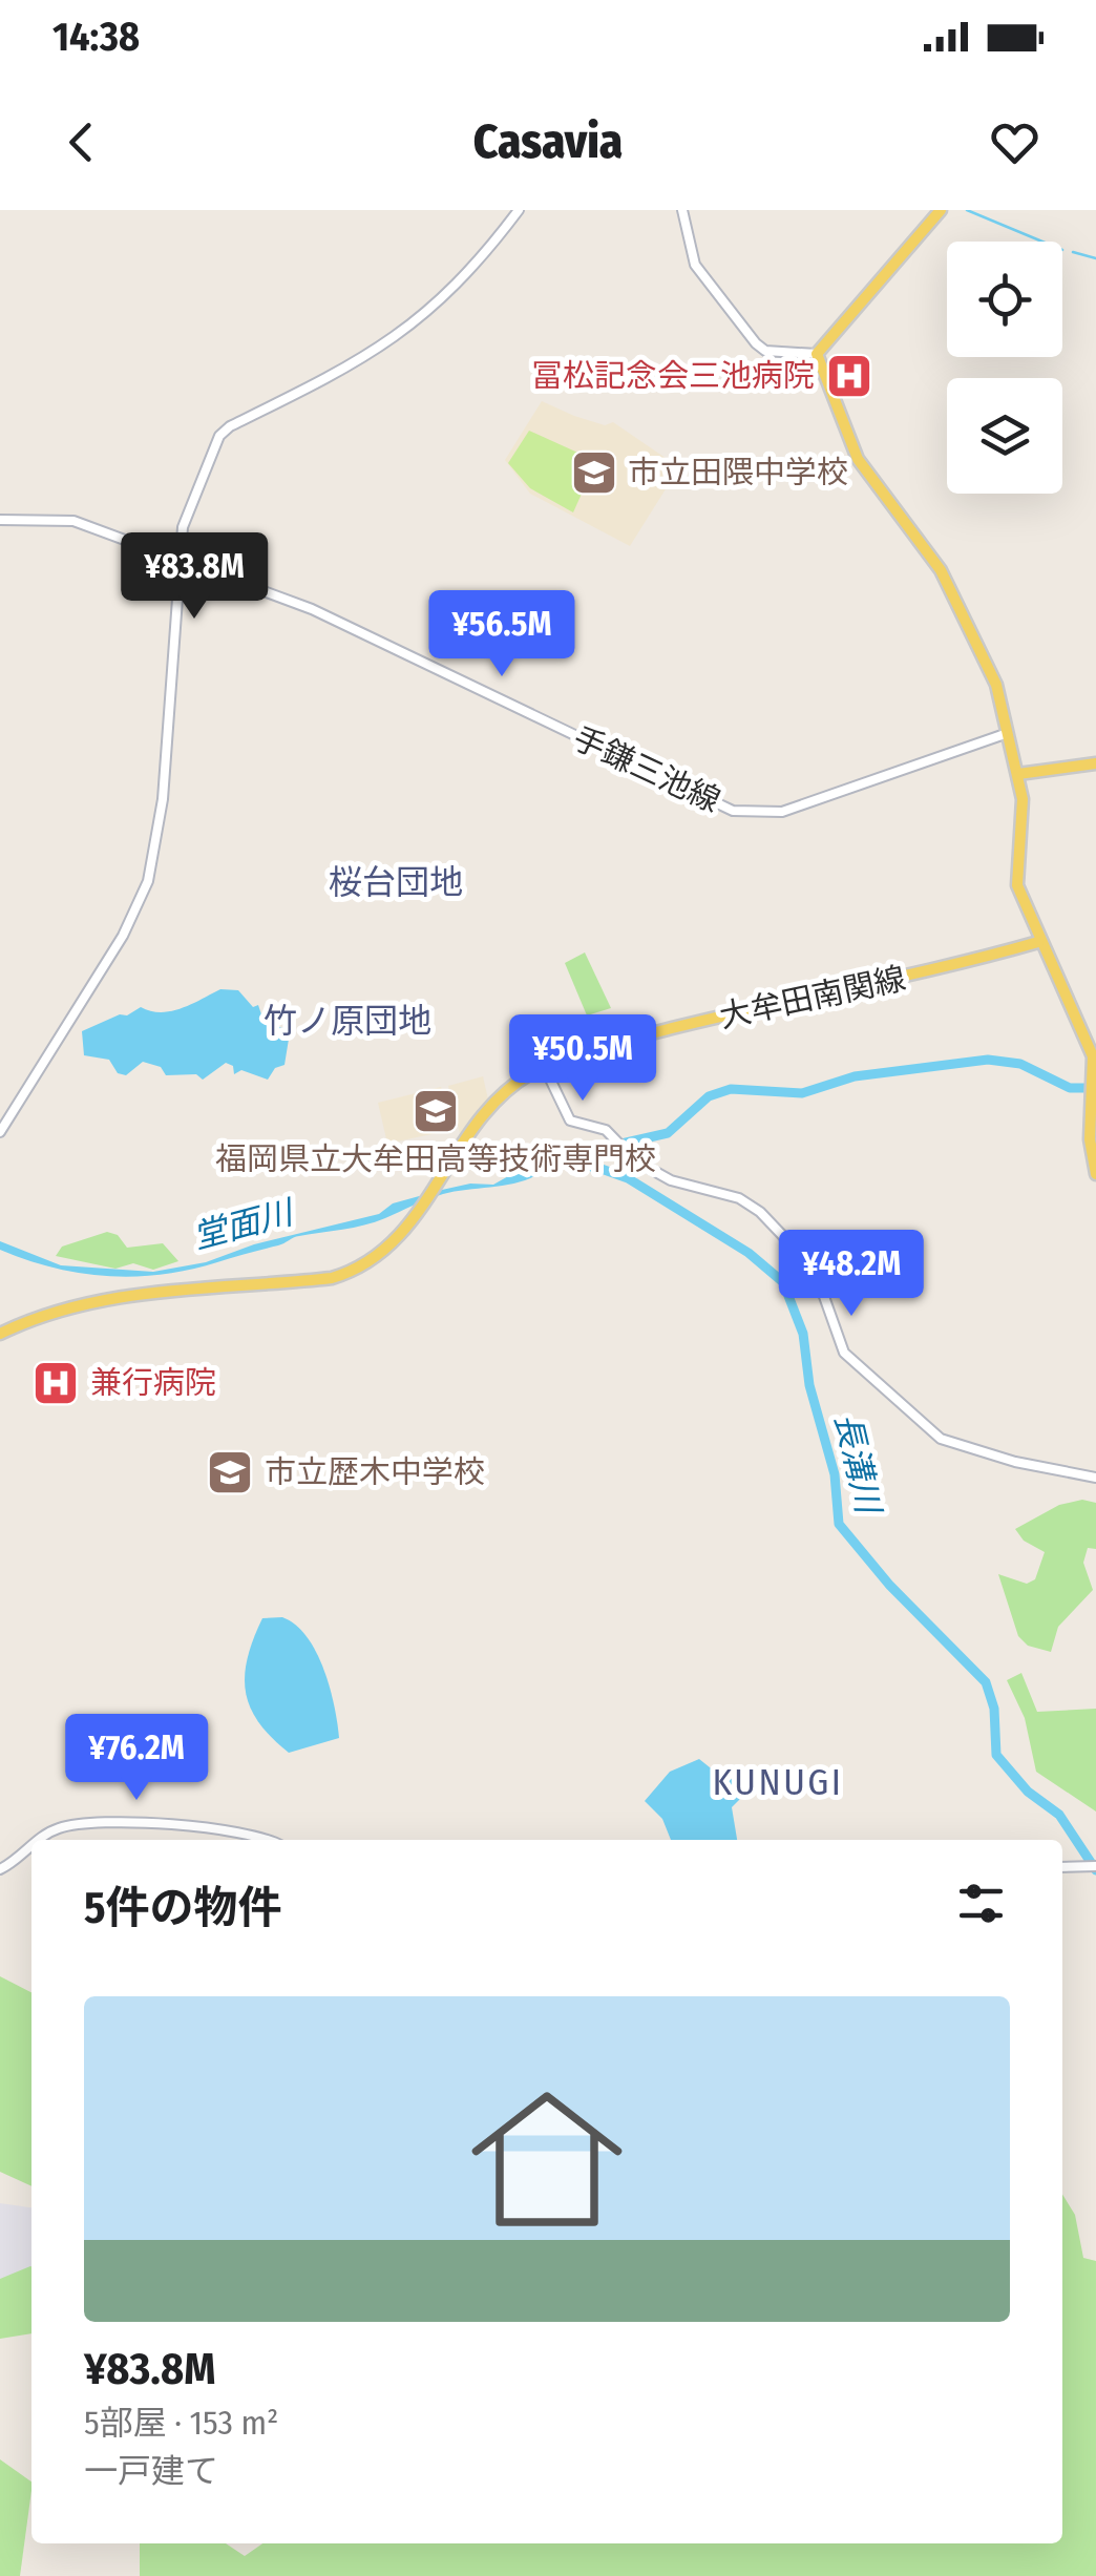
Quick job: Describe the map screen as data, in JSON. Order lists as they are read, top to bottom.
{
  "streets": {
    "main road": ["大牟田南関線"],
    "street": ["手鎌三池線"]
  },
  "districts": ["桜台団地", "竹ノ原団地", "KUNUGI"],
  "water": ["堂面川", "長溝川"],
  "places": {
    "hospital": ["冨松記念会三池病院", "兼行病院"],
    "school or university": ["市立田隈中学校", "福岡県立大牟田高等技術専門校", "市立歴木中学校"]
  },
  "page": {
    "status": "14:38",
    "header": "Casavia",
    "price": [
      "¥83.8M",
      "¥56.5M",
      "¥50.5M",
      "¥48.2M",
      "¥76.2M"
    ],
    "heading": "5件の物件",
    "list": [
      {
        "name": "¥83.8M",
        "note": "5部屋 · 153 m² · 一戸建て"
      }
    ]
  }
}
